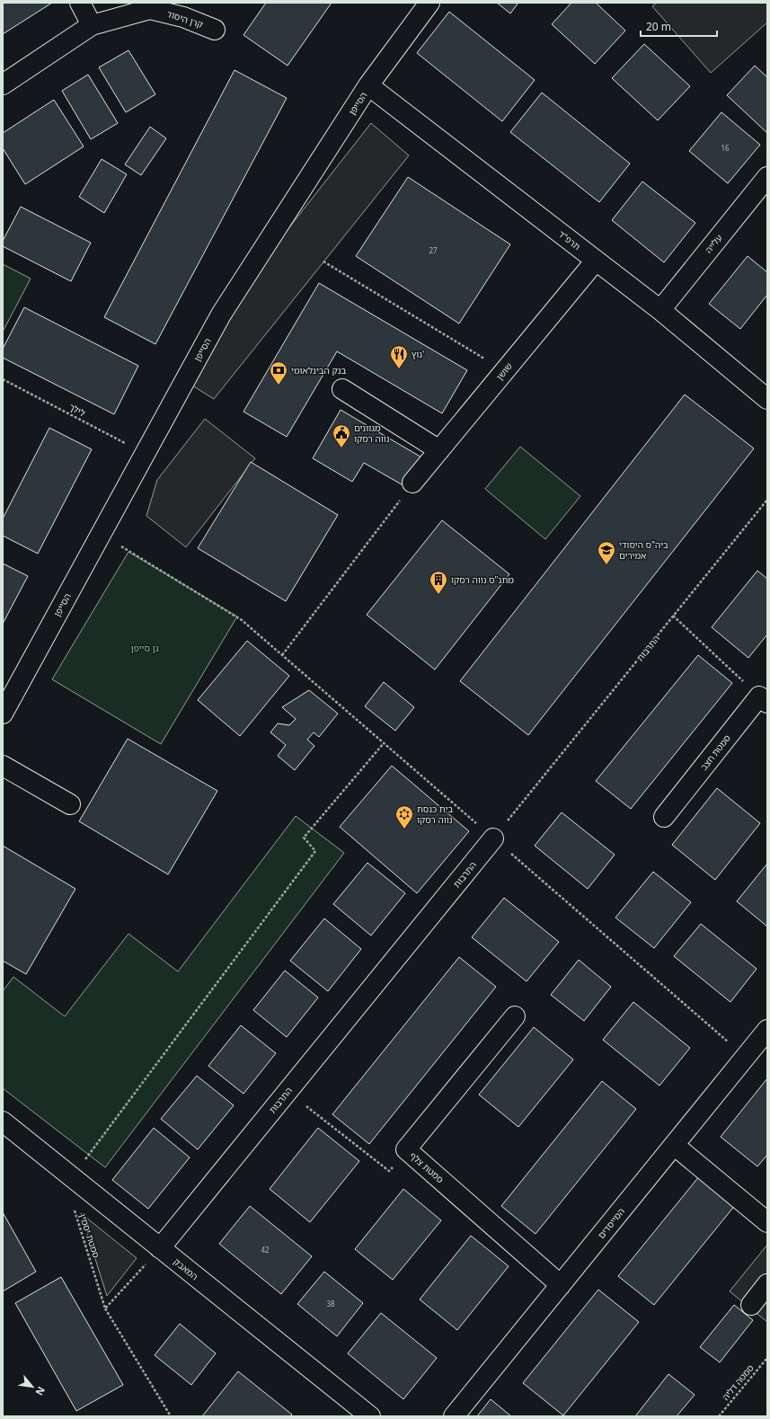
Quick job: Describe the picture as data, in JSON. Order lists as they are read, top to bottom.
{
  "streets": {
    "street": [
      "קרן היסוד",
      "הסייפן",
      "תרפ\"ד",
      "עלייה",
      "שושן",
      "התרבות",
      "סמטת חצב",
      "סמטת צלף",
      "המייסדים",
      "המאבק"
    ],
    "path": ["לילך", "סמטת יסמין", "סמטה דליה"]
  },
  "crossings": [
    ["הסייפן", "תרפ\"ד"],
    ["הסייפן", "לילך"],
    ["תרפ\"ד", "עלייה"],
    ["תרפ\"ד", "שושן"],
    ["התרבות", "המאבק"],
    ["סמטת צלף", "המייסדים"]
  ],
  "parks": ["גן סייפן"],
  "places": {
    "restaurant": ["נוץ'"],
    "bank": ["בנק הבינלאומי"],
    "public building": ["מגוונים נווה רסקו"],
    "school or university": ["ביה\"ס היסודי אמירים"],
    "building": ["מתנ\"ס נווה רסקו"],
    "synagogue": ["בית כנסת נווה רסקו"]
  },
  "house_numbers": [
    "16",
    "27",
    "42",
    "38"
  ],
  "scale_bar": "20 m",
  "north": "bottom right"
}
